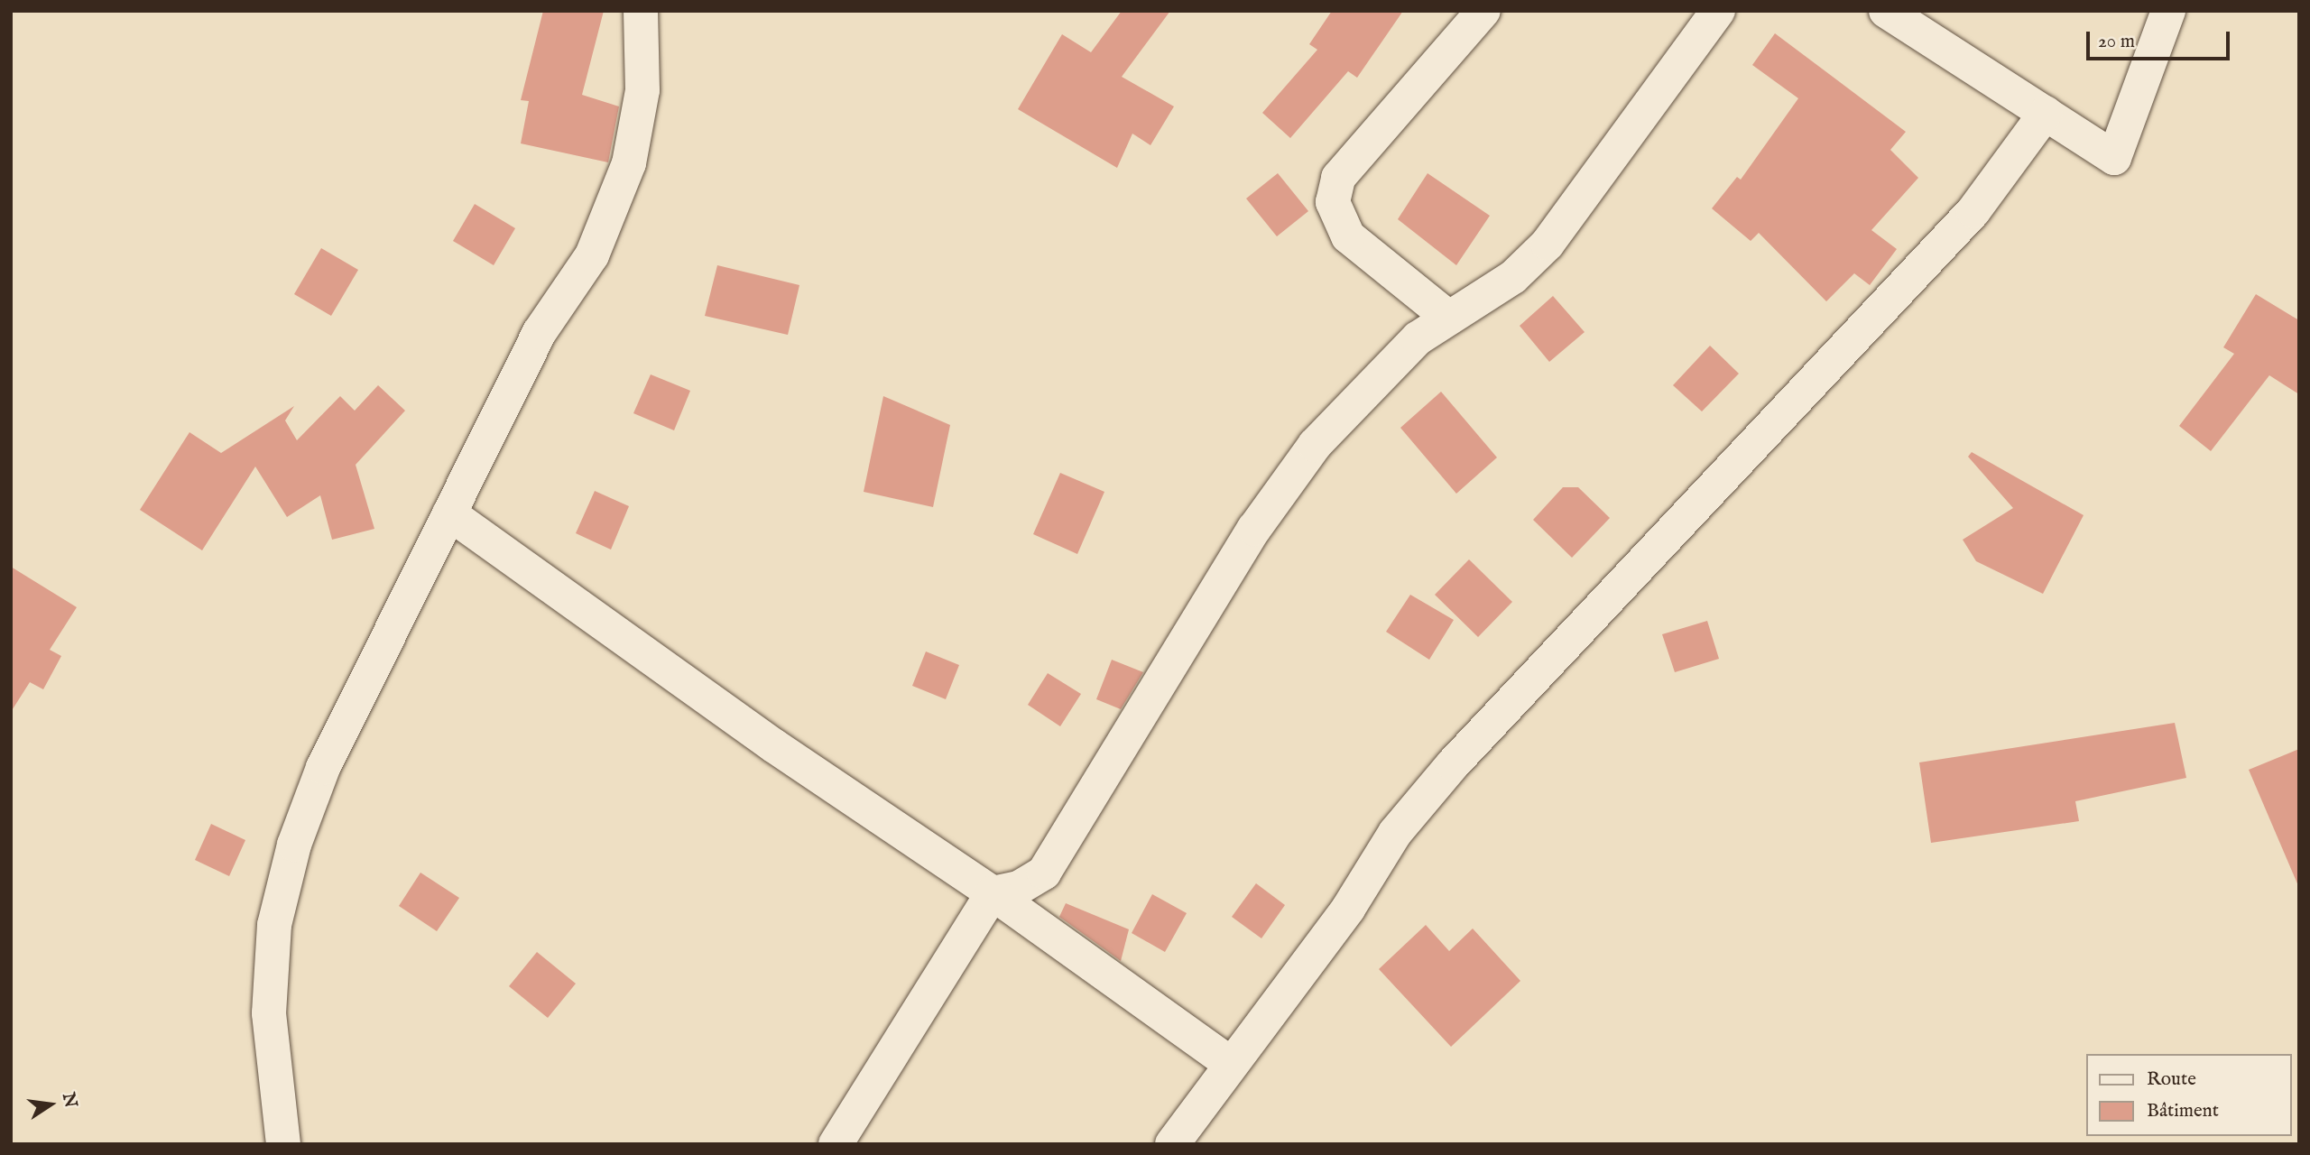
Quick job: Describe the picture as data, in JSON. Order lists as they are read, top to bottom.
{
  "legend": ["Route", "Bâtiment"],
  "scale_bar": "20 m",
  "north": "right"
}
